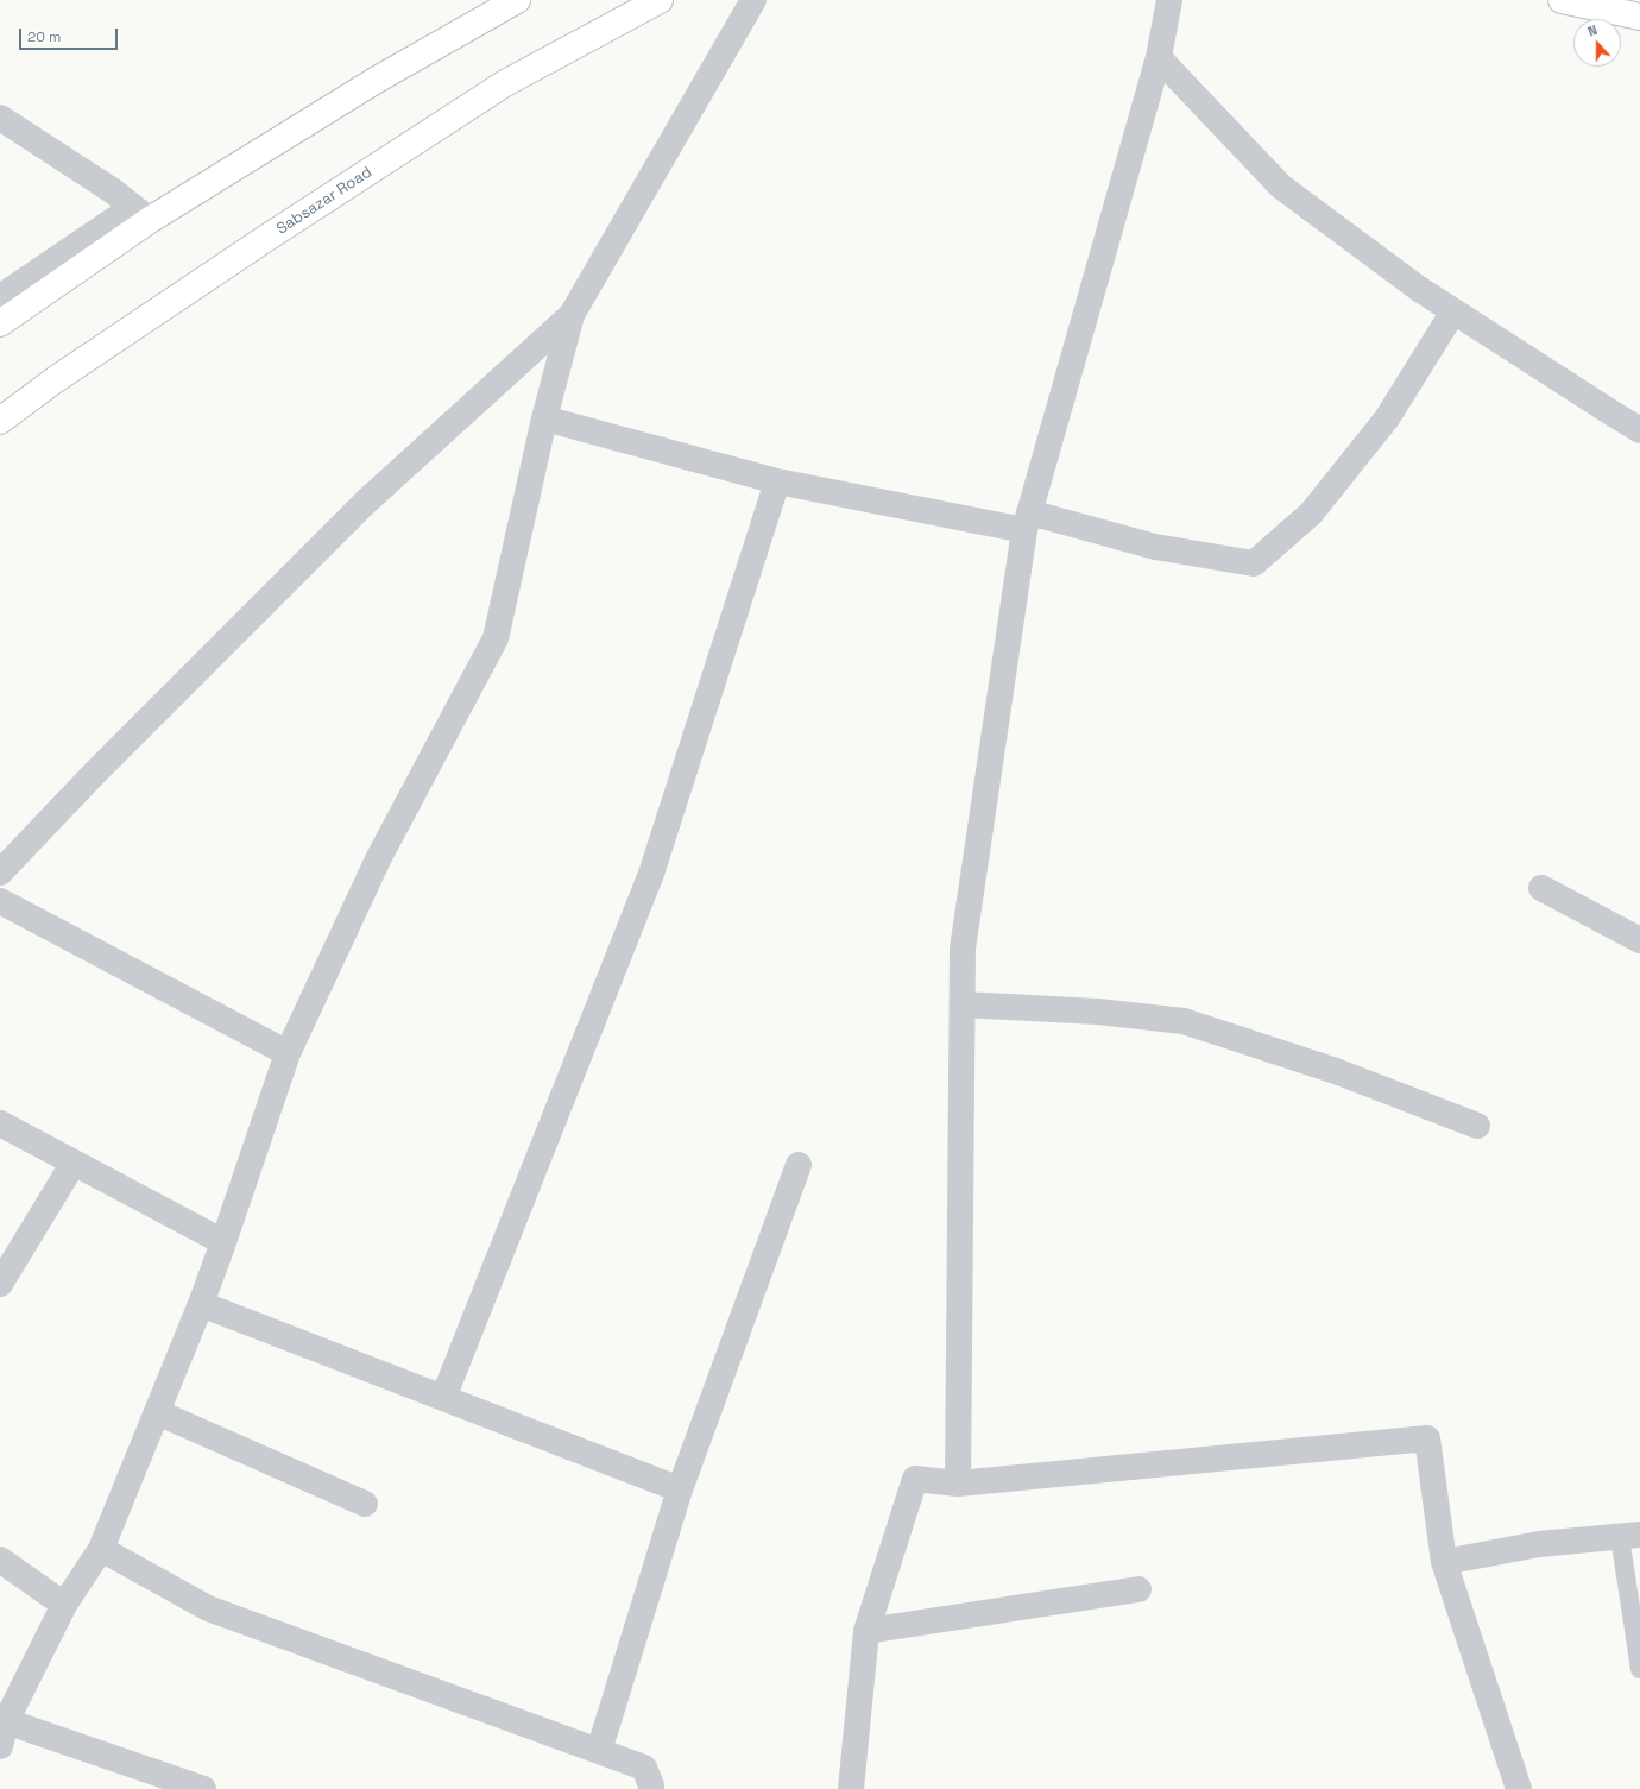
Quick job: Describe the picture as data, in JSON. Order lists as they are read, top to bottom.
{
  "streets": {
    "main road": ["Sabsazar Road"]
  },
  "scale_bar": "20 m",
  "north": "top"
}
